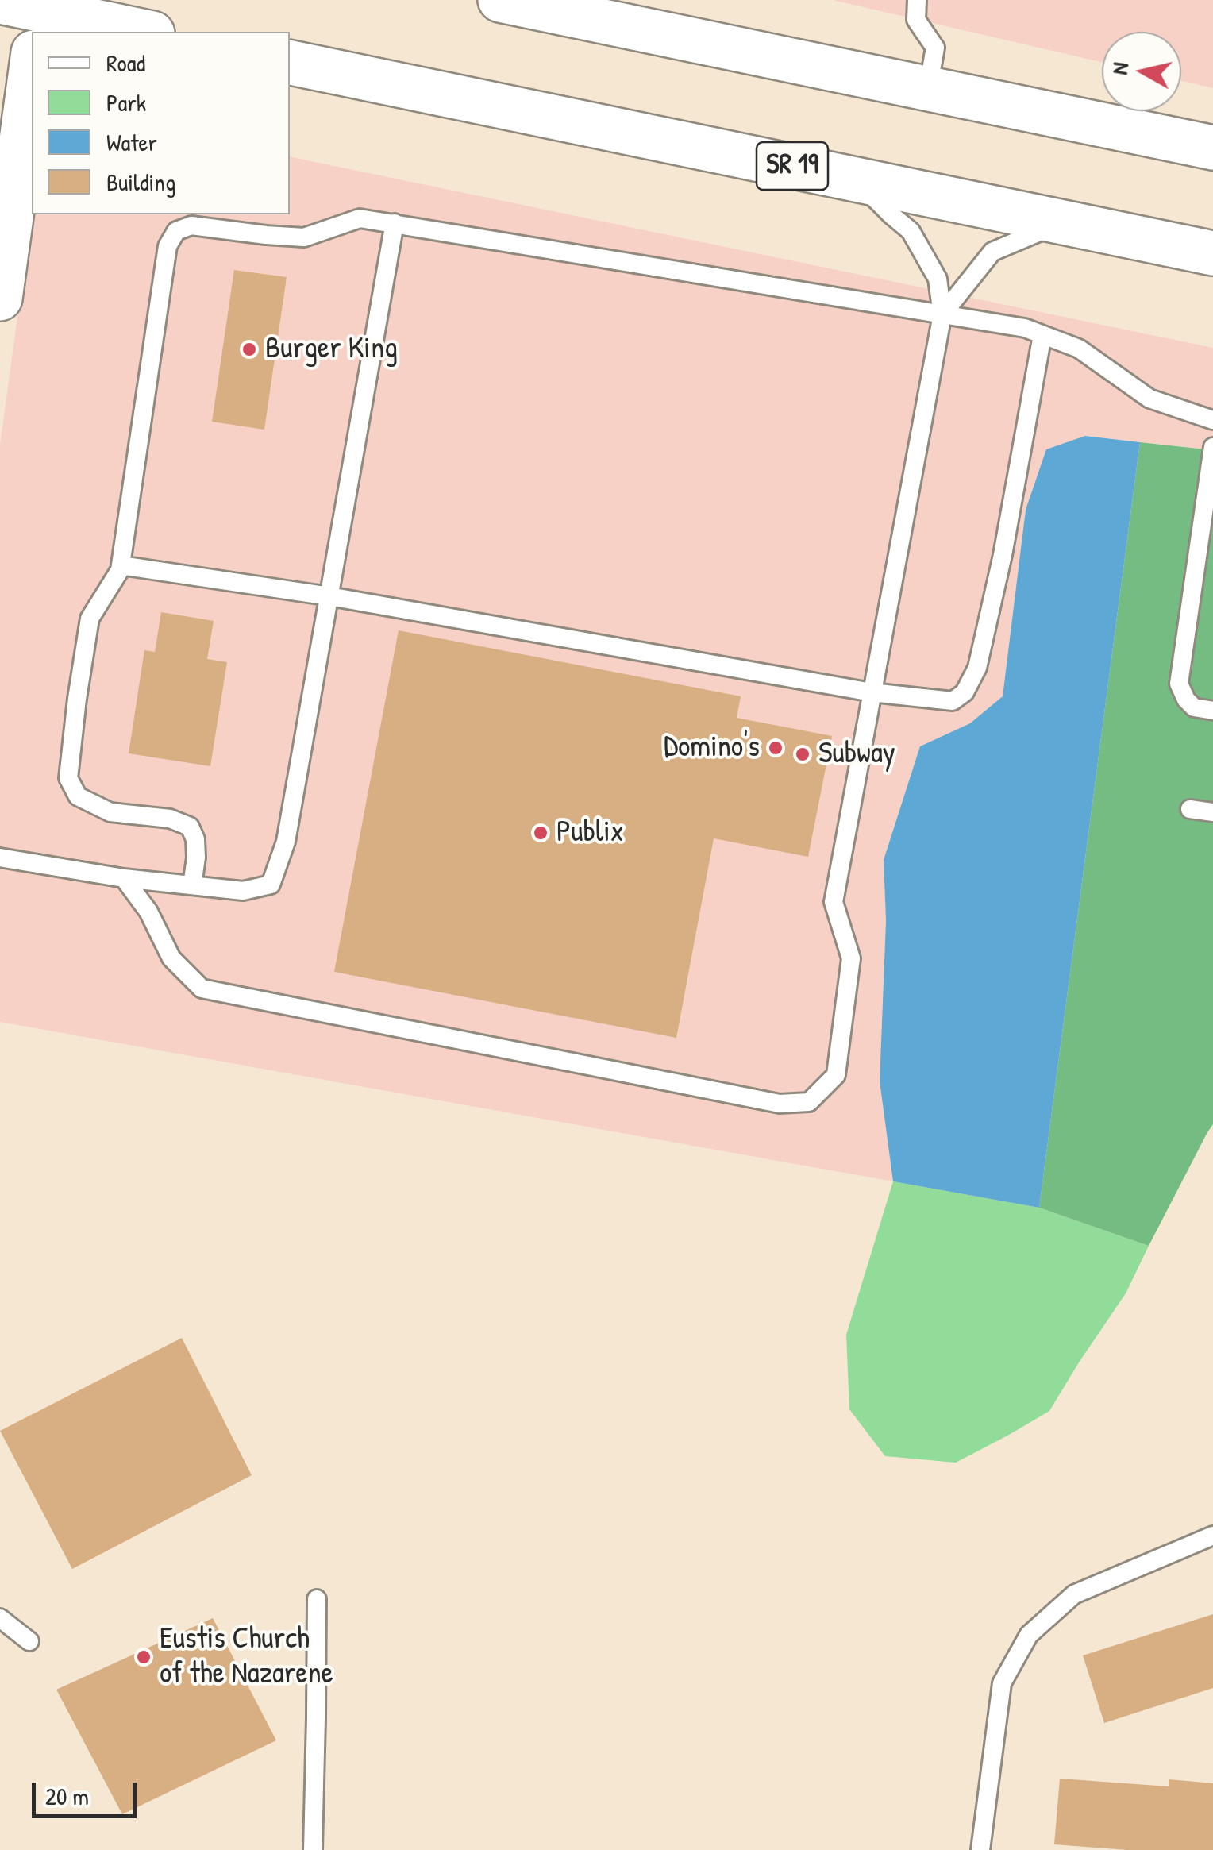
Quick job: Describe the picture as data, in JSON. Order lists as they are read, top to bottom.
{
  "streets": {
    "main road": ["SR 19"]
  },
  "places": [
    "Burger King",
    "Domino's",
    "Subway",
    "Publix",
    "Eustis Church of the Nazarene"
  ],
  "legend": [
    "Road",
    "Park",
    "Water",
    "Building"
  ],
  "scale_bar": "20 m",
  "north": "left"
}
